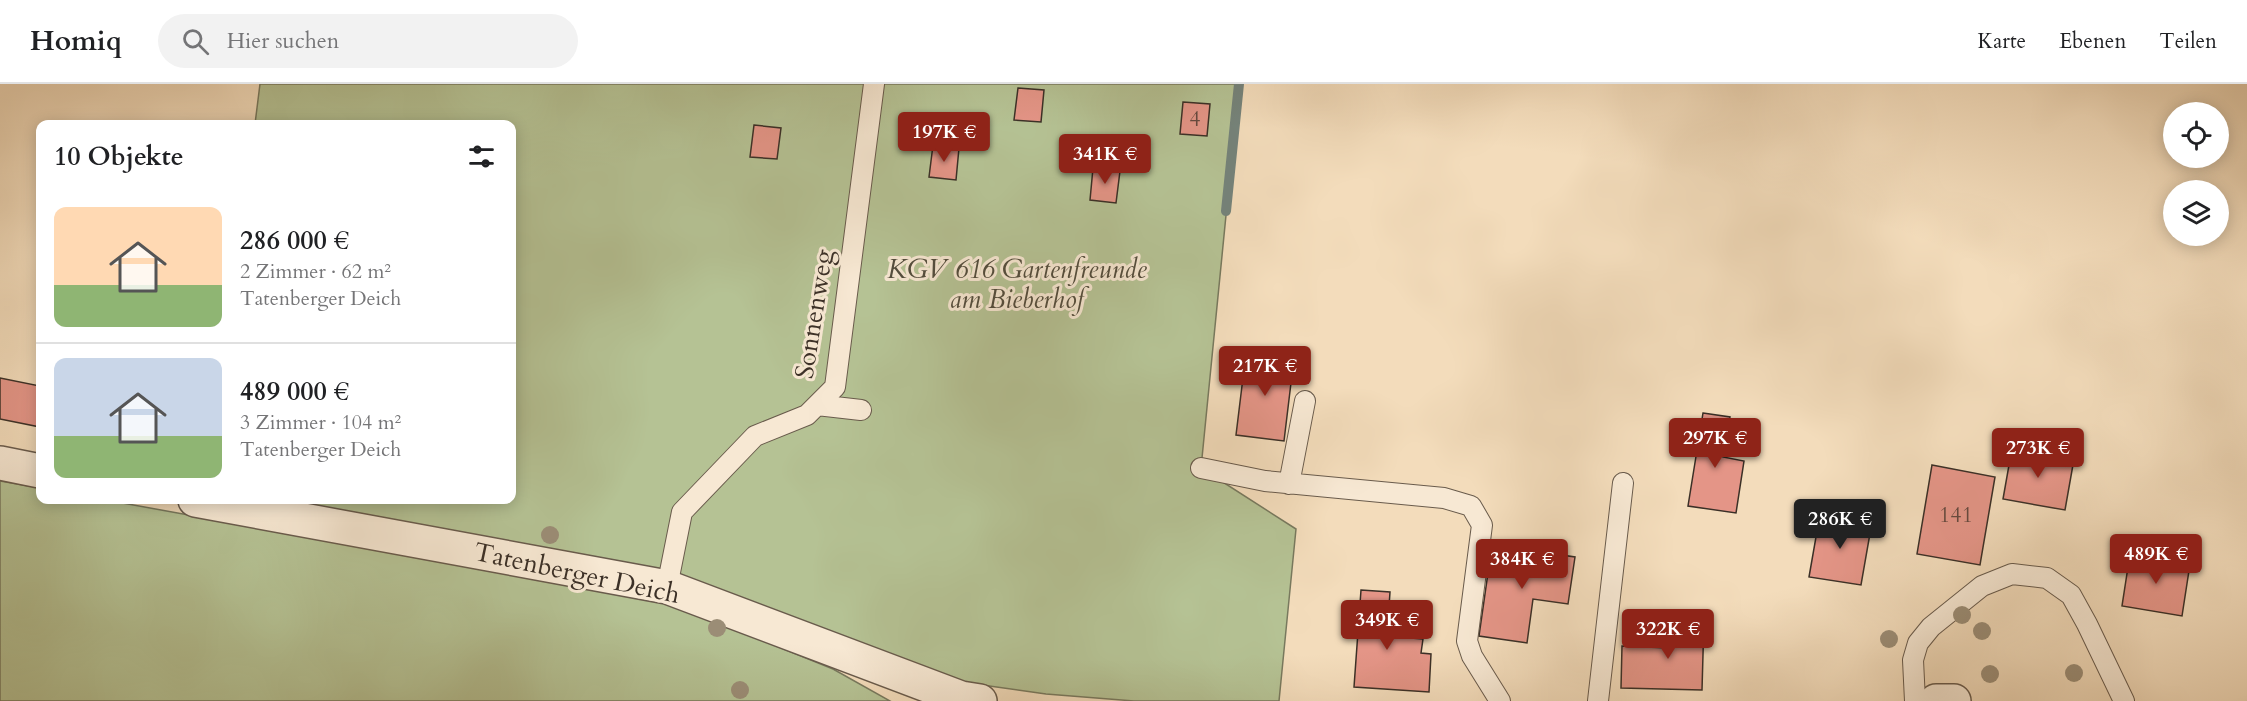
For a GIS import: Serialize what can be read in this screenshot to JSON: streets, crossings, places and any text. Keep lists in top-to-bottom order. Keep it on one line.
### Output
{"streets":{"street":["Tatenberger Deich"],"lane":["Sonnenweg"]},"crossings":[["Sonnenweg","Tatenberger Deich"]],"parks":["KGV 616 Gartenfreunde am Bieberhof"],"house_numbers":["4","141"],"page":{"header":"Homiq","search":"Hier suchen","nav":["Karte","Ebenen","Teilen"],"price":["197K €","341K €","217K €","297K €","273K €","286K €","489K €","384K €","349K €","322K €"],"heading":"10 Objekte","list":[{"name":"286 000 €","note":"2 Zimmer · 62 m² · Tatenberger Deich"},{"name":"489 000 €","note":"3 Zimmer · 104 m² · Tatenberger Deich"}]}}
